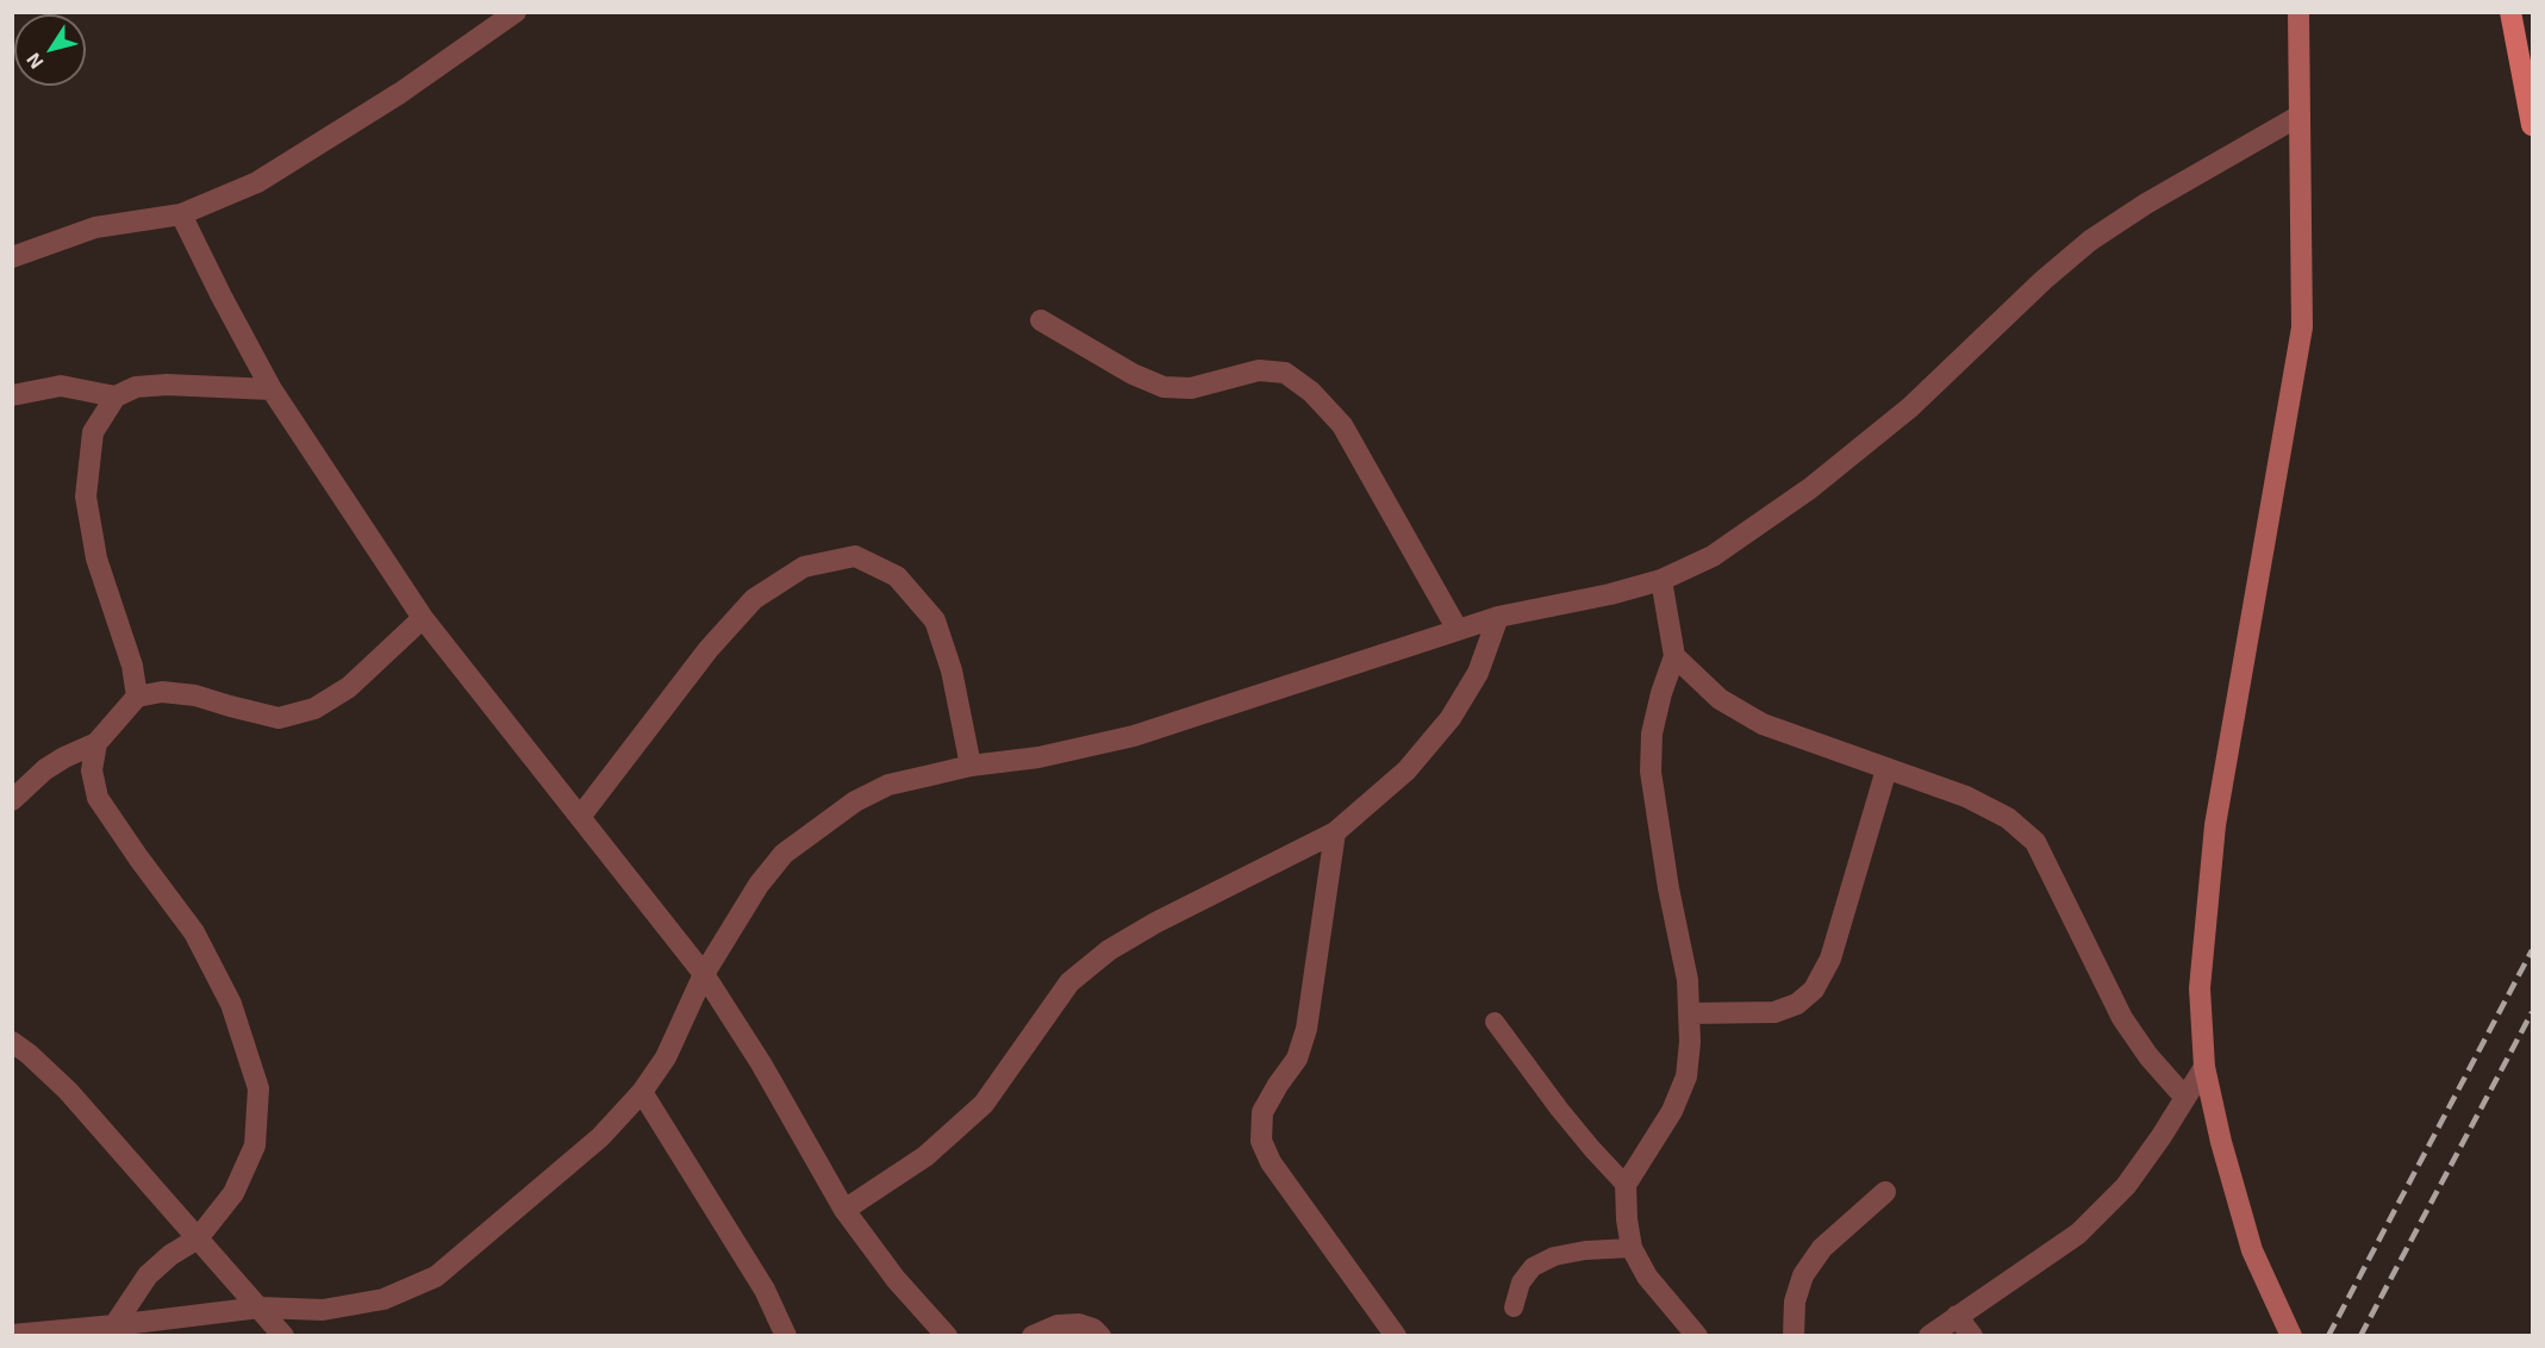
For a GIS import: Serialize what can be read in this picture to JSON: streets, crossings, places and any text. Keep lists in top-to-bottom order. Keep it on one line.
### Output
{"north":"bottom left"}
